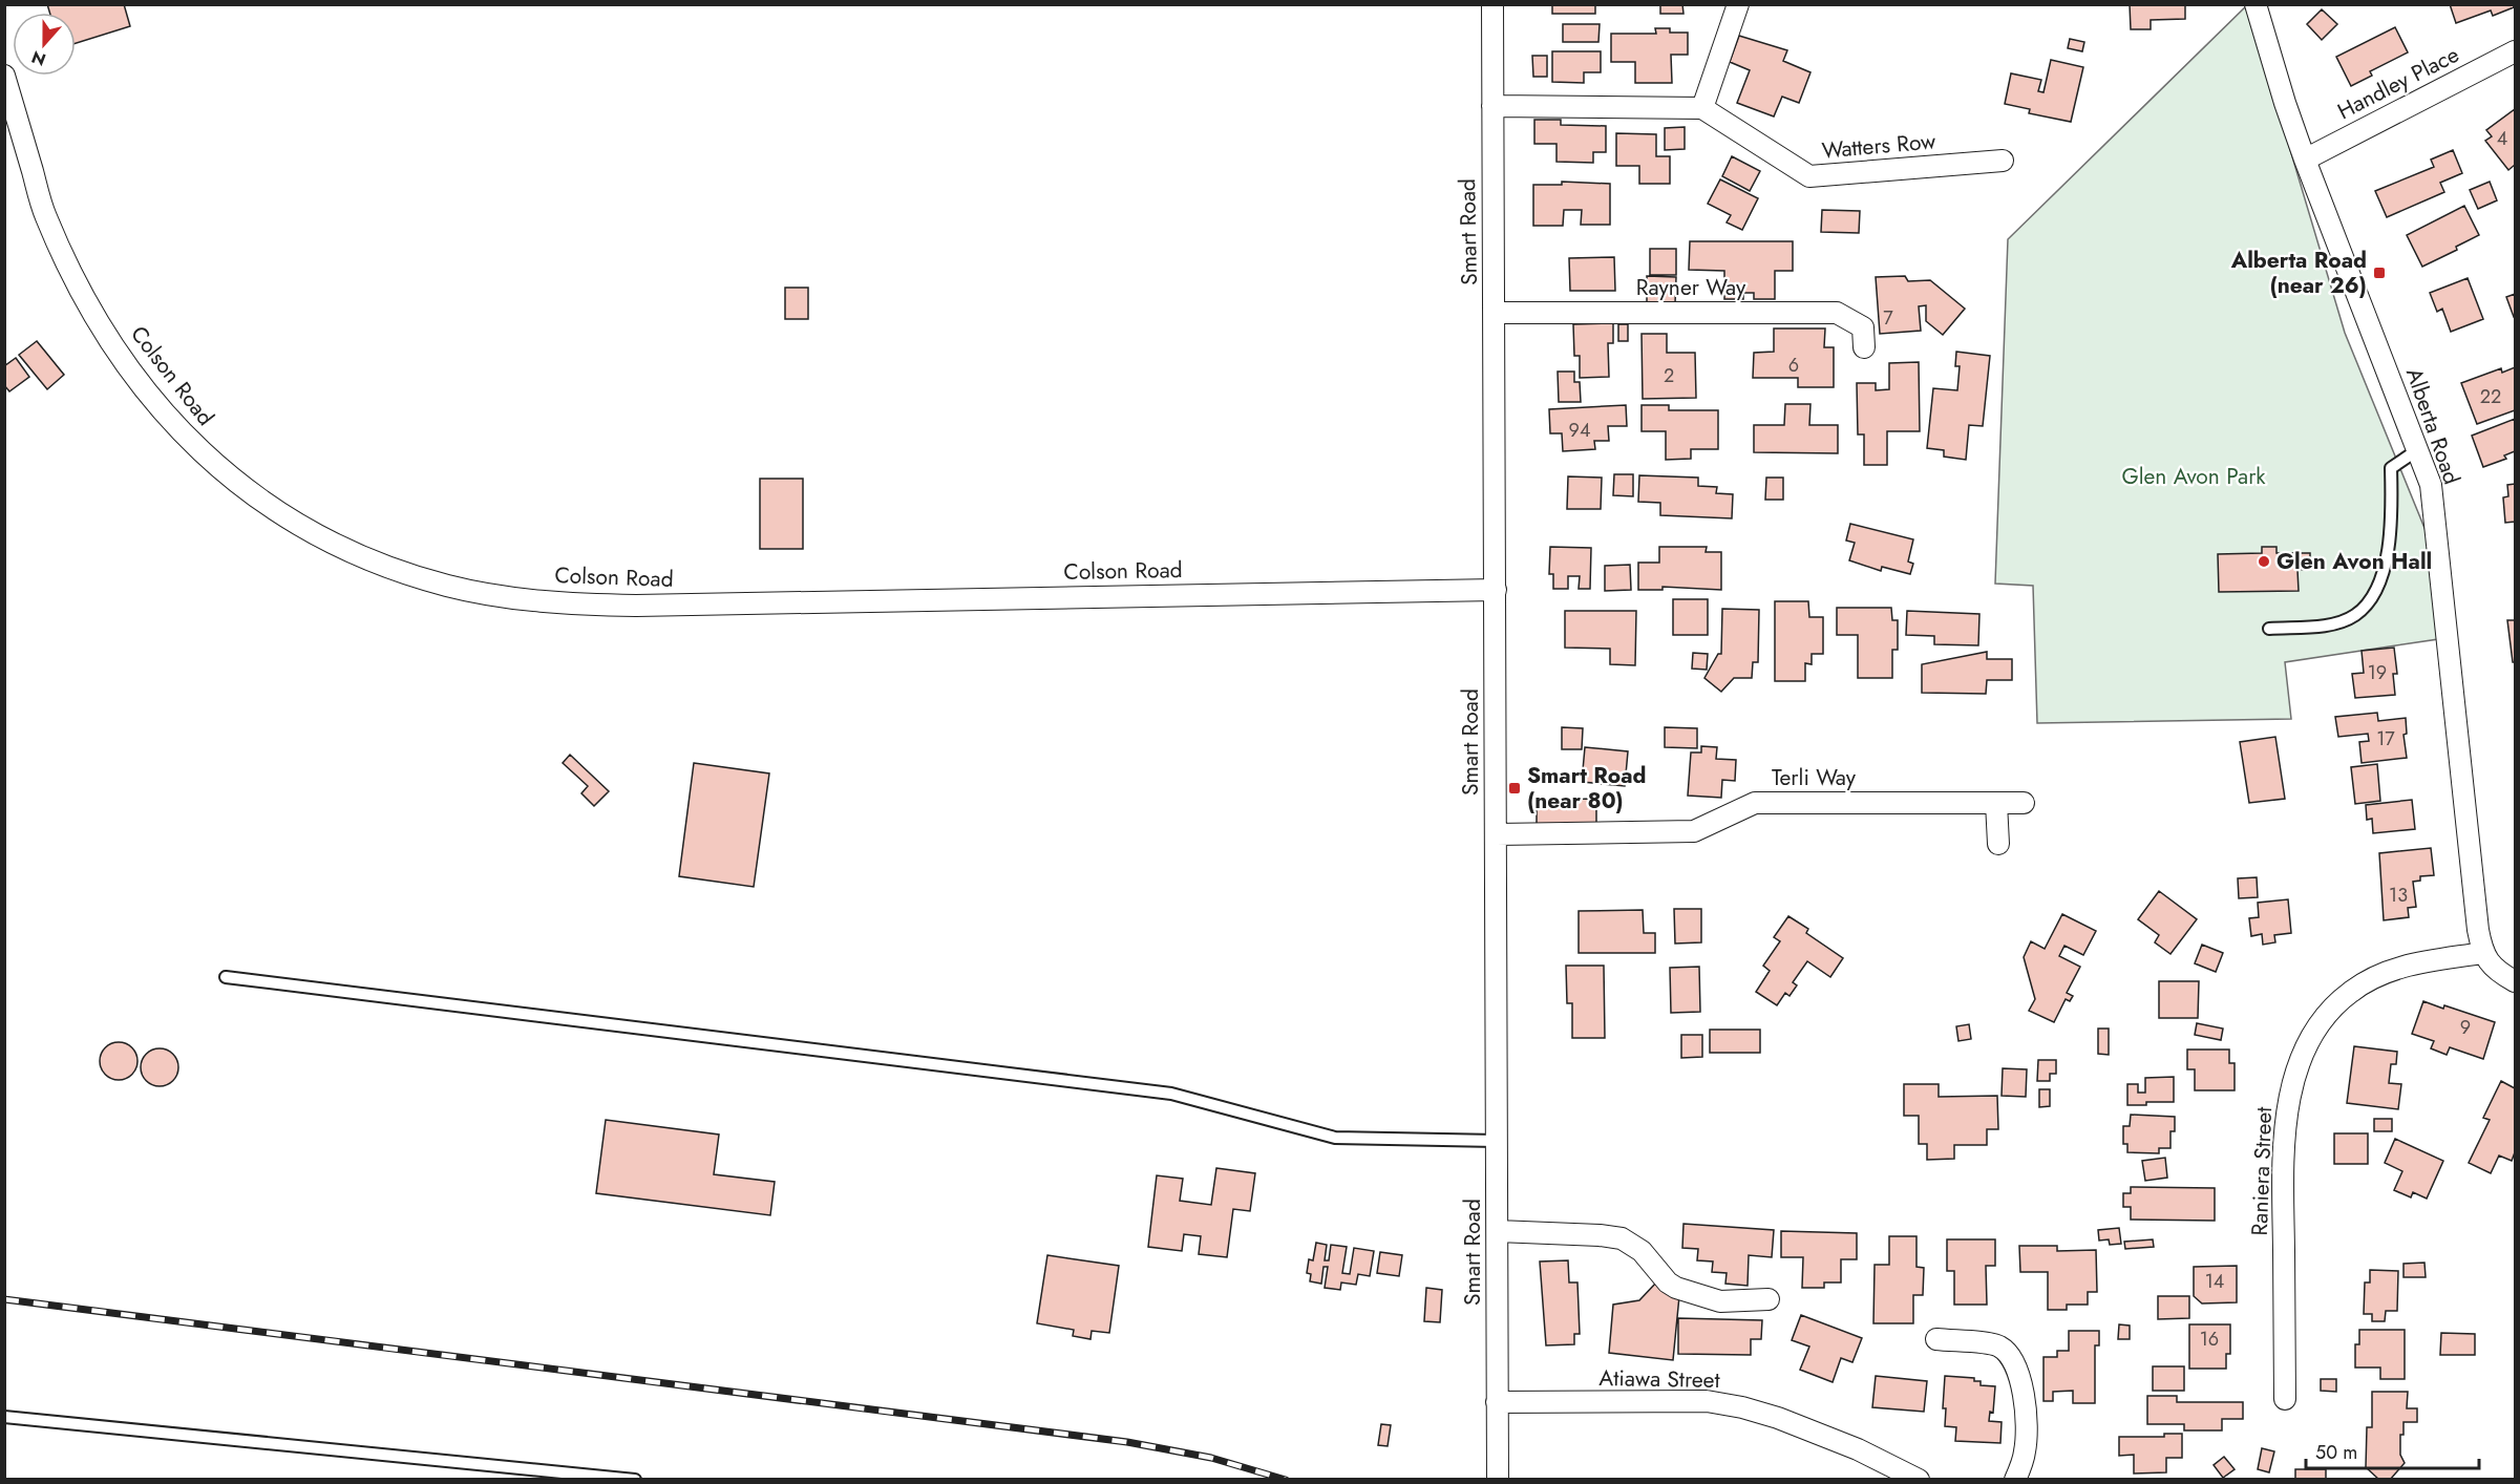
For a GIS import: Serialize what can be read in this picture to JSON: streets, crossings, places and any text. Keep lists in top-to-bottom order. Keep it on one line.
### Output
{"streets":{"street":["Handley Place","Watters Row","Smart Road","Rayner Way","Colson Road","Alberta Road","Terli Way","Raniera Street","Atiawa Street"]},"crossings":[["Handley Place","Alberta Road"],["Smart Road","Rayner Way"],["Smart Road","Colson Road"],["Smart Road","Terli Way"],["Smart Road","Atiawa Street"],["Alberta Road","Raniera Street"]],"parks":["Glen Avon Park"],"places":{"transit":["Alberta Road (near 26)","Smart Road (near 80)"],"other":["Glen Avon Hall"]},"house_numbers":["4","7","6","2","22","94","19","17","13","9","14","16"],"scale_bar":"50 m","north":"bottom"}
